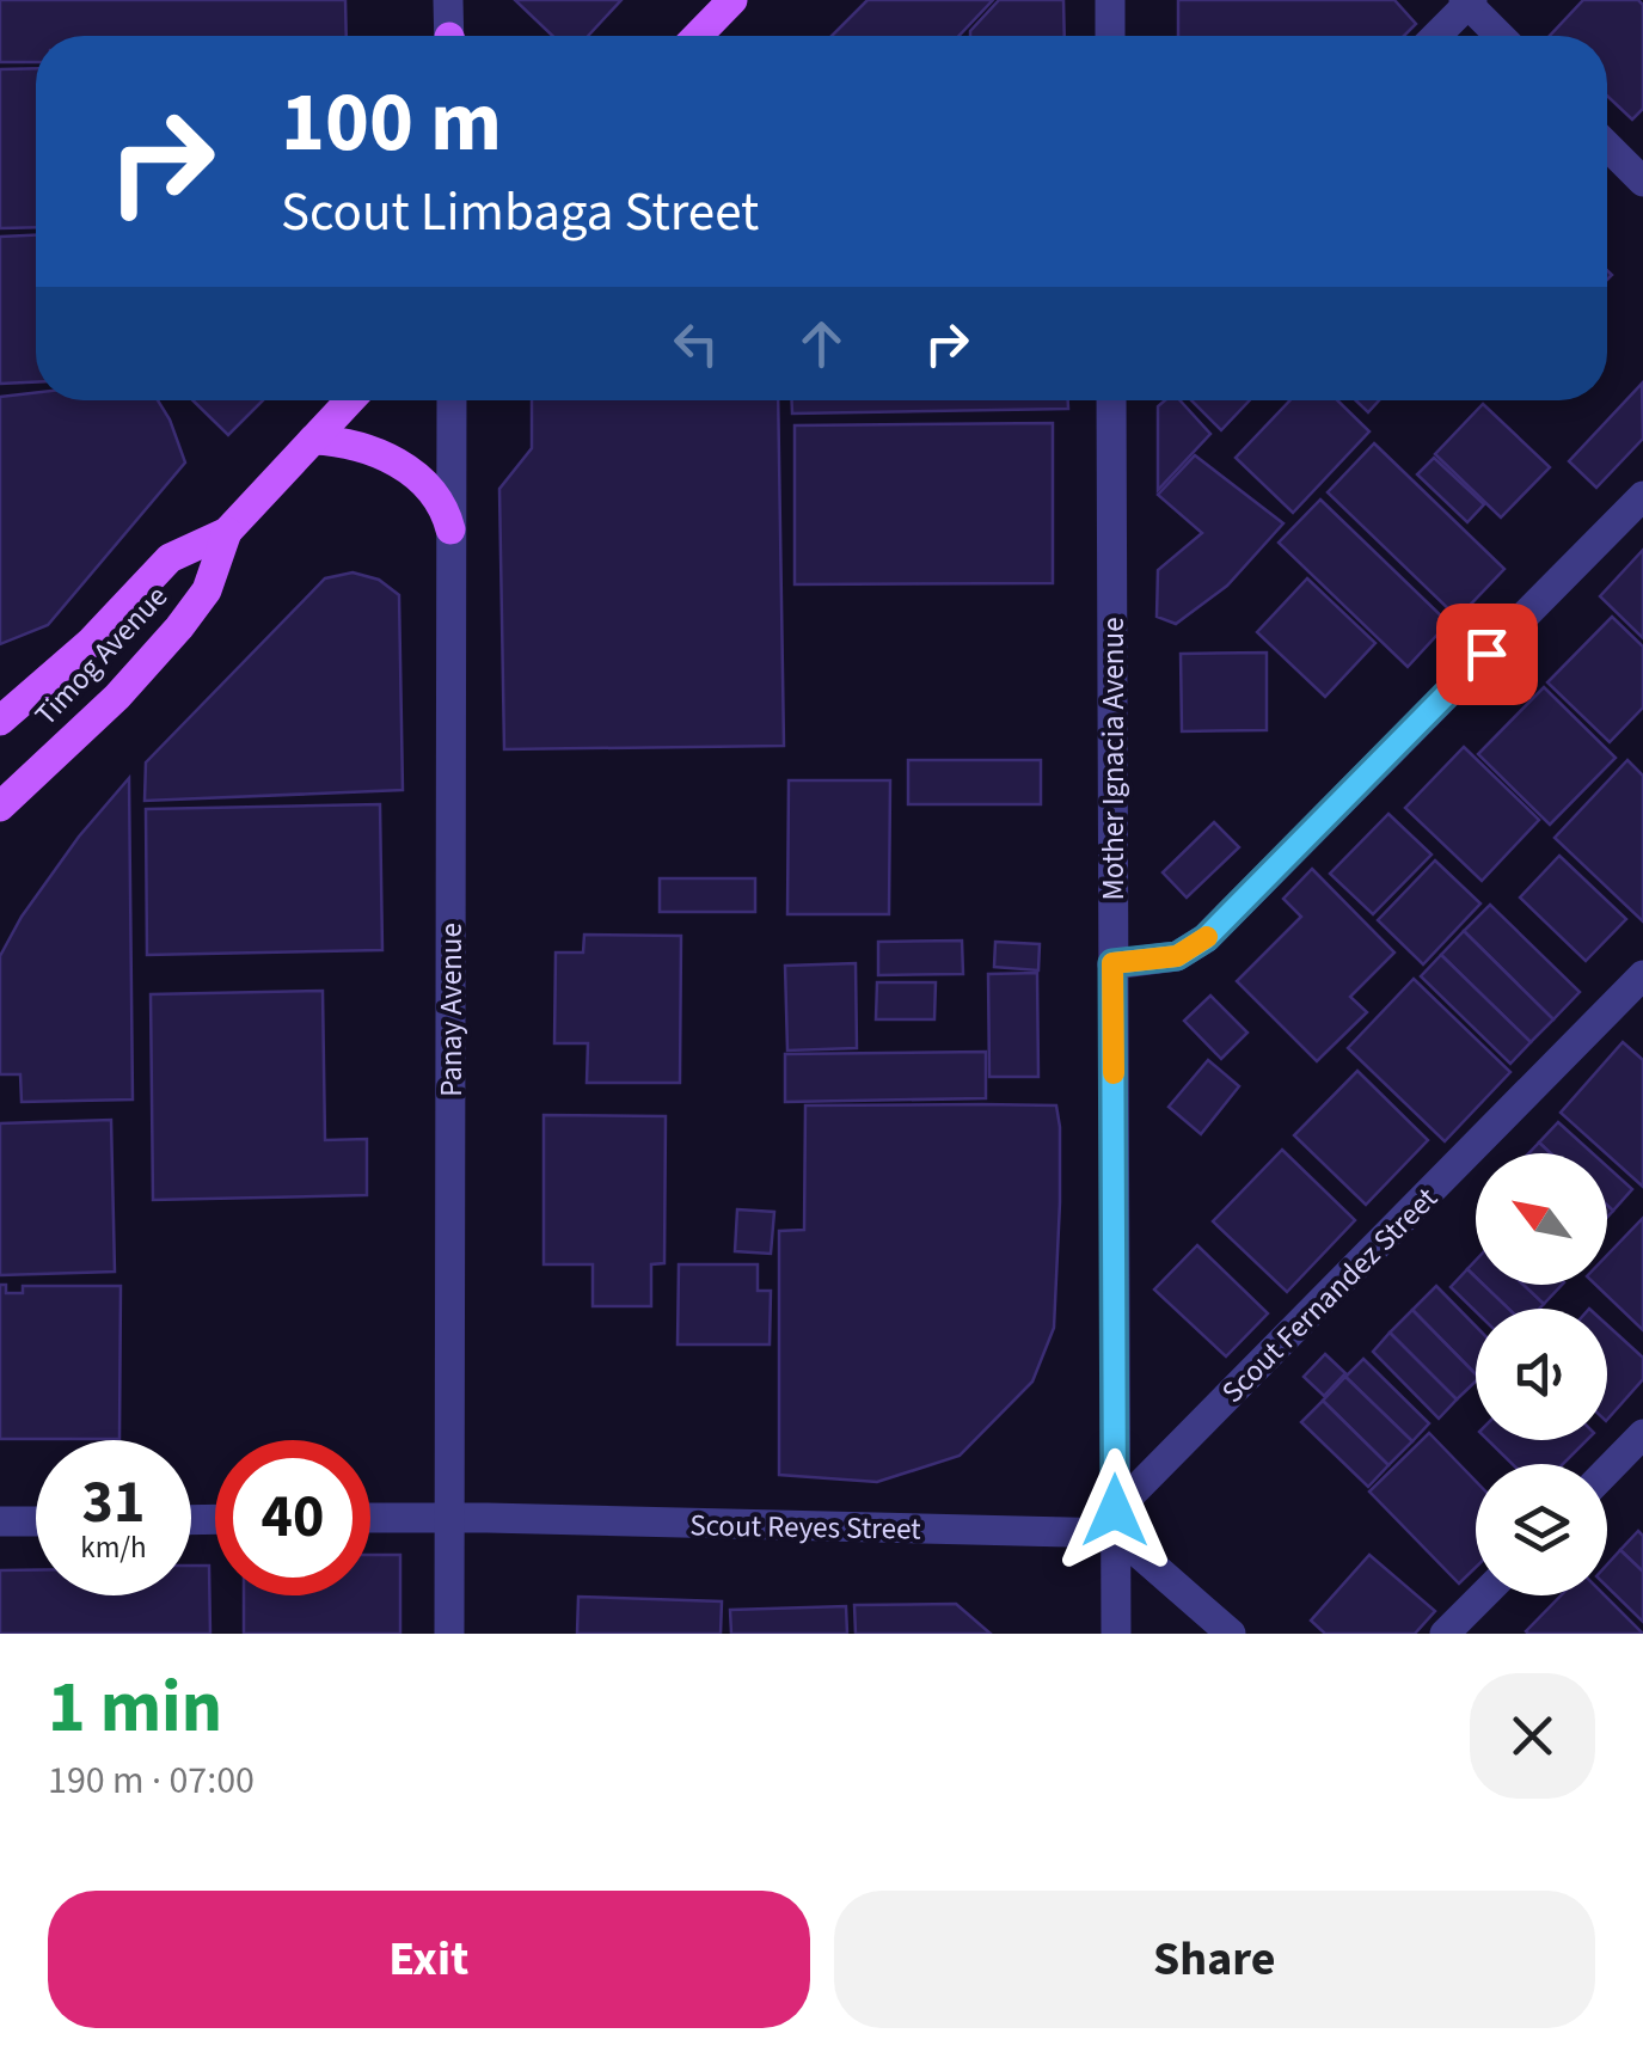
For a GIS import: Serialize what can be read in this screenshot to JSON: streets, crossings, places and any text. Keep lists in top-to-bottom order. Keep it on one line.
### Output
{"streets":{"main road":["Timog Avenue"],"street":["Mother Ignacia Avenue","Panay Avenue","Scout Fernandez Street","Scout Reyes Street"]},"crossings":[["Mother Ignacia Avenue","Scout Fernandez Street"],["Mother Ignacia Avenue","Scout Reyes Street"],["Panay Avenue","Scout Reyes Street"],["Scout Fernandez Street","Scout Reyes Street"]],"north":"top left","page":{"turn":["100 m","Scout Limbaga Street"],"speed":"31 km/h","limit":"40","heading":["1 min","190 m · 07:00"],"buttons":["Exit","Share"]}}
